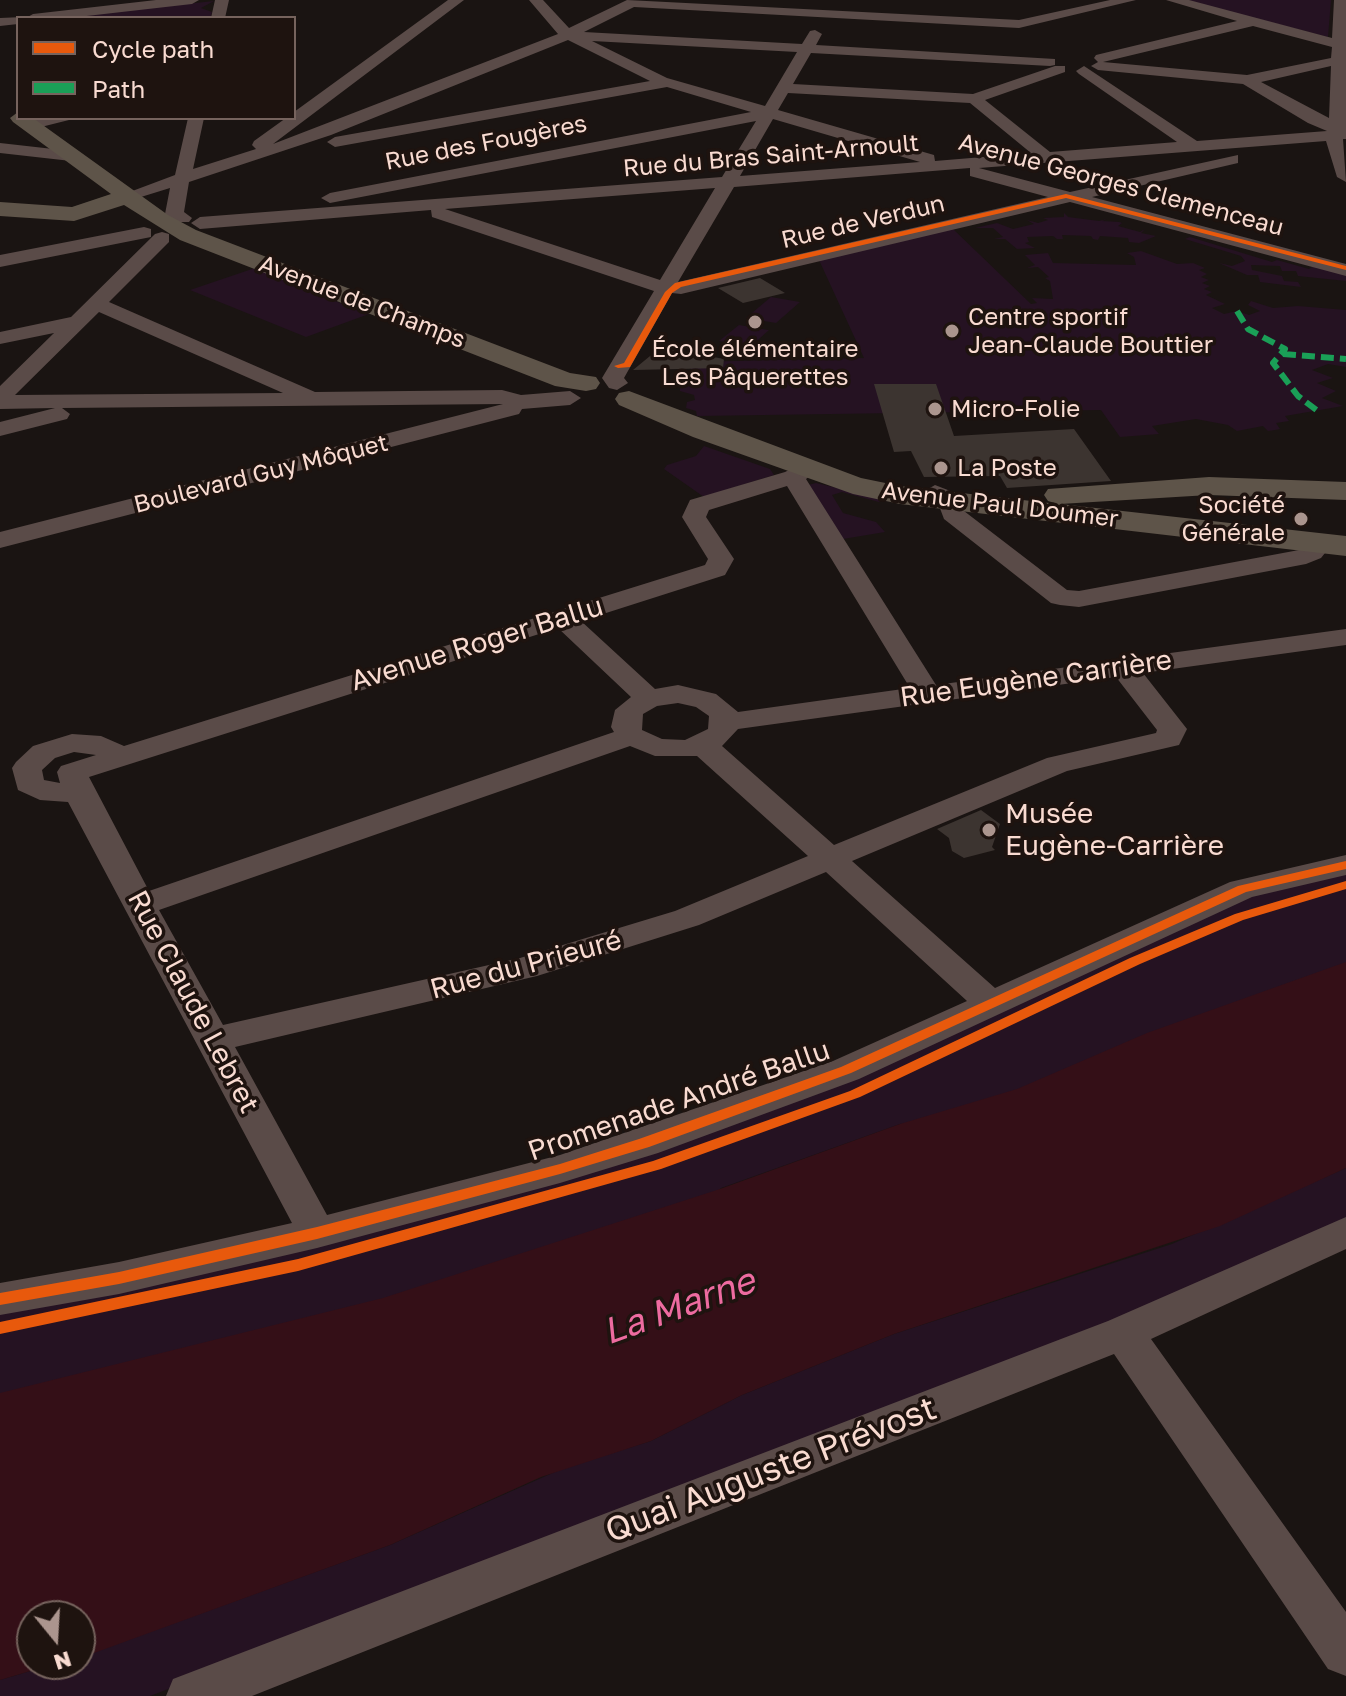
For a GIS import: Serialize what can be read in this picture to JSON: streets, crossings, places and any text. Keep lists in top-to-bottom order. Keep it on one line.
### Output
{"streets":{"main road":["Avenue de Champs","Avenue Paul Doumer"],"street":["Rue des Fougères","Rue du Bras Saint-Arnoult","Avenue Georges Clemenceau","Rue de Verdun","Boulevard Guy Môquet","Avenue Roger Ballu","Rue Eugène Carrière","Rue du Prieuré","Rue Claude Lebret","Promenade André Ballu","Quai Auguste Prévost"]},"crossings":[["Rue des Fougères","Rue du Bras Saint-Arnoult"],["Rue des Fougères","Avenue Georges Clemenceau"],["Rue des Fougères","Avenue de Champs"],["Rue du Bras Saint-Arnoult","Avenue Georges Clemenceau"],["Rue du Bras Saint-Arnoult","Rue de Verdun"],["Rue du Bras Saint-Arnoult","Avenue de Champs"],["Avenue Georges Clemenceau","Rue de Verdun"],["Avenue de Champs","Avenue Paul Doumer"],["Avenue Paul Doumer","Avenue Roger Ballu"],["Avenue Roger Ballu","Rue Claude Lebret"],["Rue Eugène Carrière","Rue du Prieuré"],["Rue du Prieuré","Rue Claude Lebret"],["Rue Claude Lebret","Promenade André Ballu"]],"water":["La Marne"],"places":["École élémentaire Les Pâquerettes","Centre sportif Jean-Claude Bouttier","Micro-Folie","La Poste","Société Générale","Musée Eugène-Carrière"],"legend":["Cycle path","Path"],"north":"bottom"}
